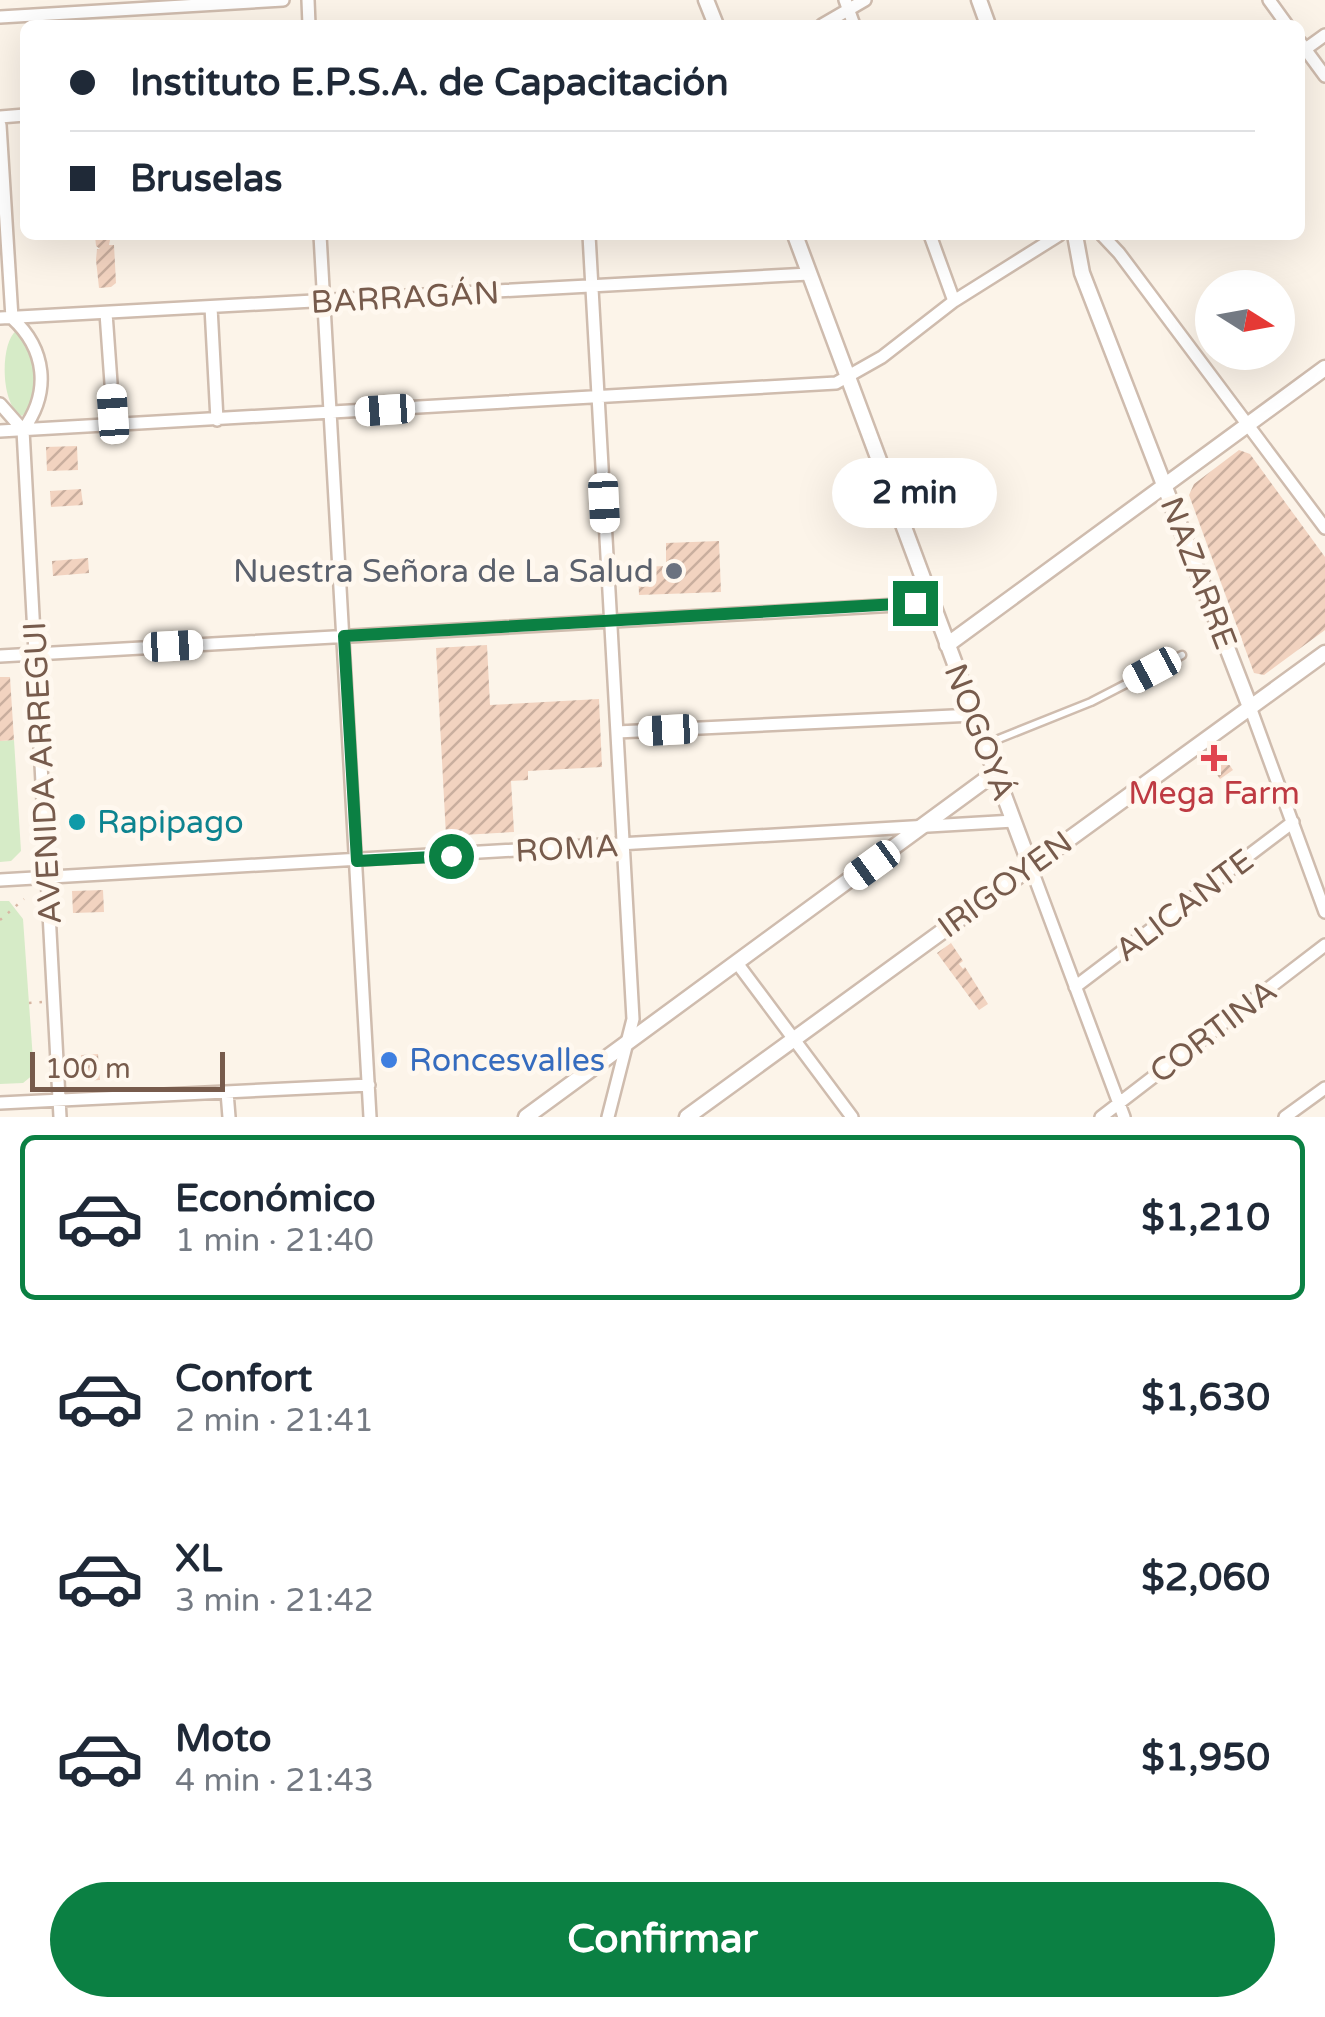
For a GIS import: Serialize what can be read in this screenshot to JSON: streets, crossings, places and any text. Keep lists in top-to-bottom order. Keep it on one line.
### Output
{"streets":{"street":["BARRAGÁN","NAZARRE","NOGOYÁ","AVENIDA ARREGUI","ROMA","IRIGOYEN","ALICANTE","CORTINA"]},"crossings":[["BARRAGÁN","NOGOYÁ"],["BARRAGÁN","AVENIDA ARREGUI"],["NAZARRE","IRIGOYEN"],["NAZARRE","ALICANTE"],["NOGOYÁ","ROMA"],["NOGOYÁ","IRIGOYEN"],["NOGOYÁ","ALICANTE"],["NOGOYÁ","CORTINA"],["AVENIDA ARREGUI","ROMA"]],"places":{"other":["Nuestra Señora de La Salud","Rapipago","Roncesvalles"],"health":["Mega Farm"]},"scale_bar":"100 m","north":"right","page":{"banner":["Instituto E.P.S.A. de Capacitación","Bruselas"],"bubble":"2 min","scale":"100 m","list":[{"name":"Económico","note":"1 min · 21:40","value":"$1,210"},{"name":"Confort","note":"2 min · 21:41","value":"$1,630"},{"name":"XL","note":"3 min · 21:42","value":"$2,060"},{"name":"Moto","note":"4 min · 21:43","value":"$1,950"}],"buttons":"Confirmar"}}
